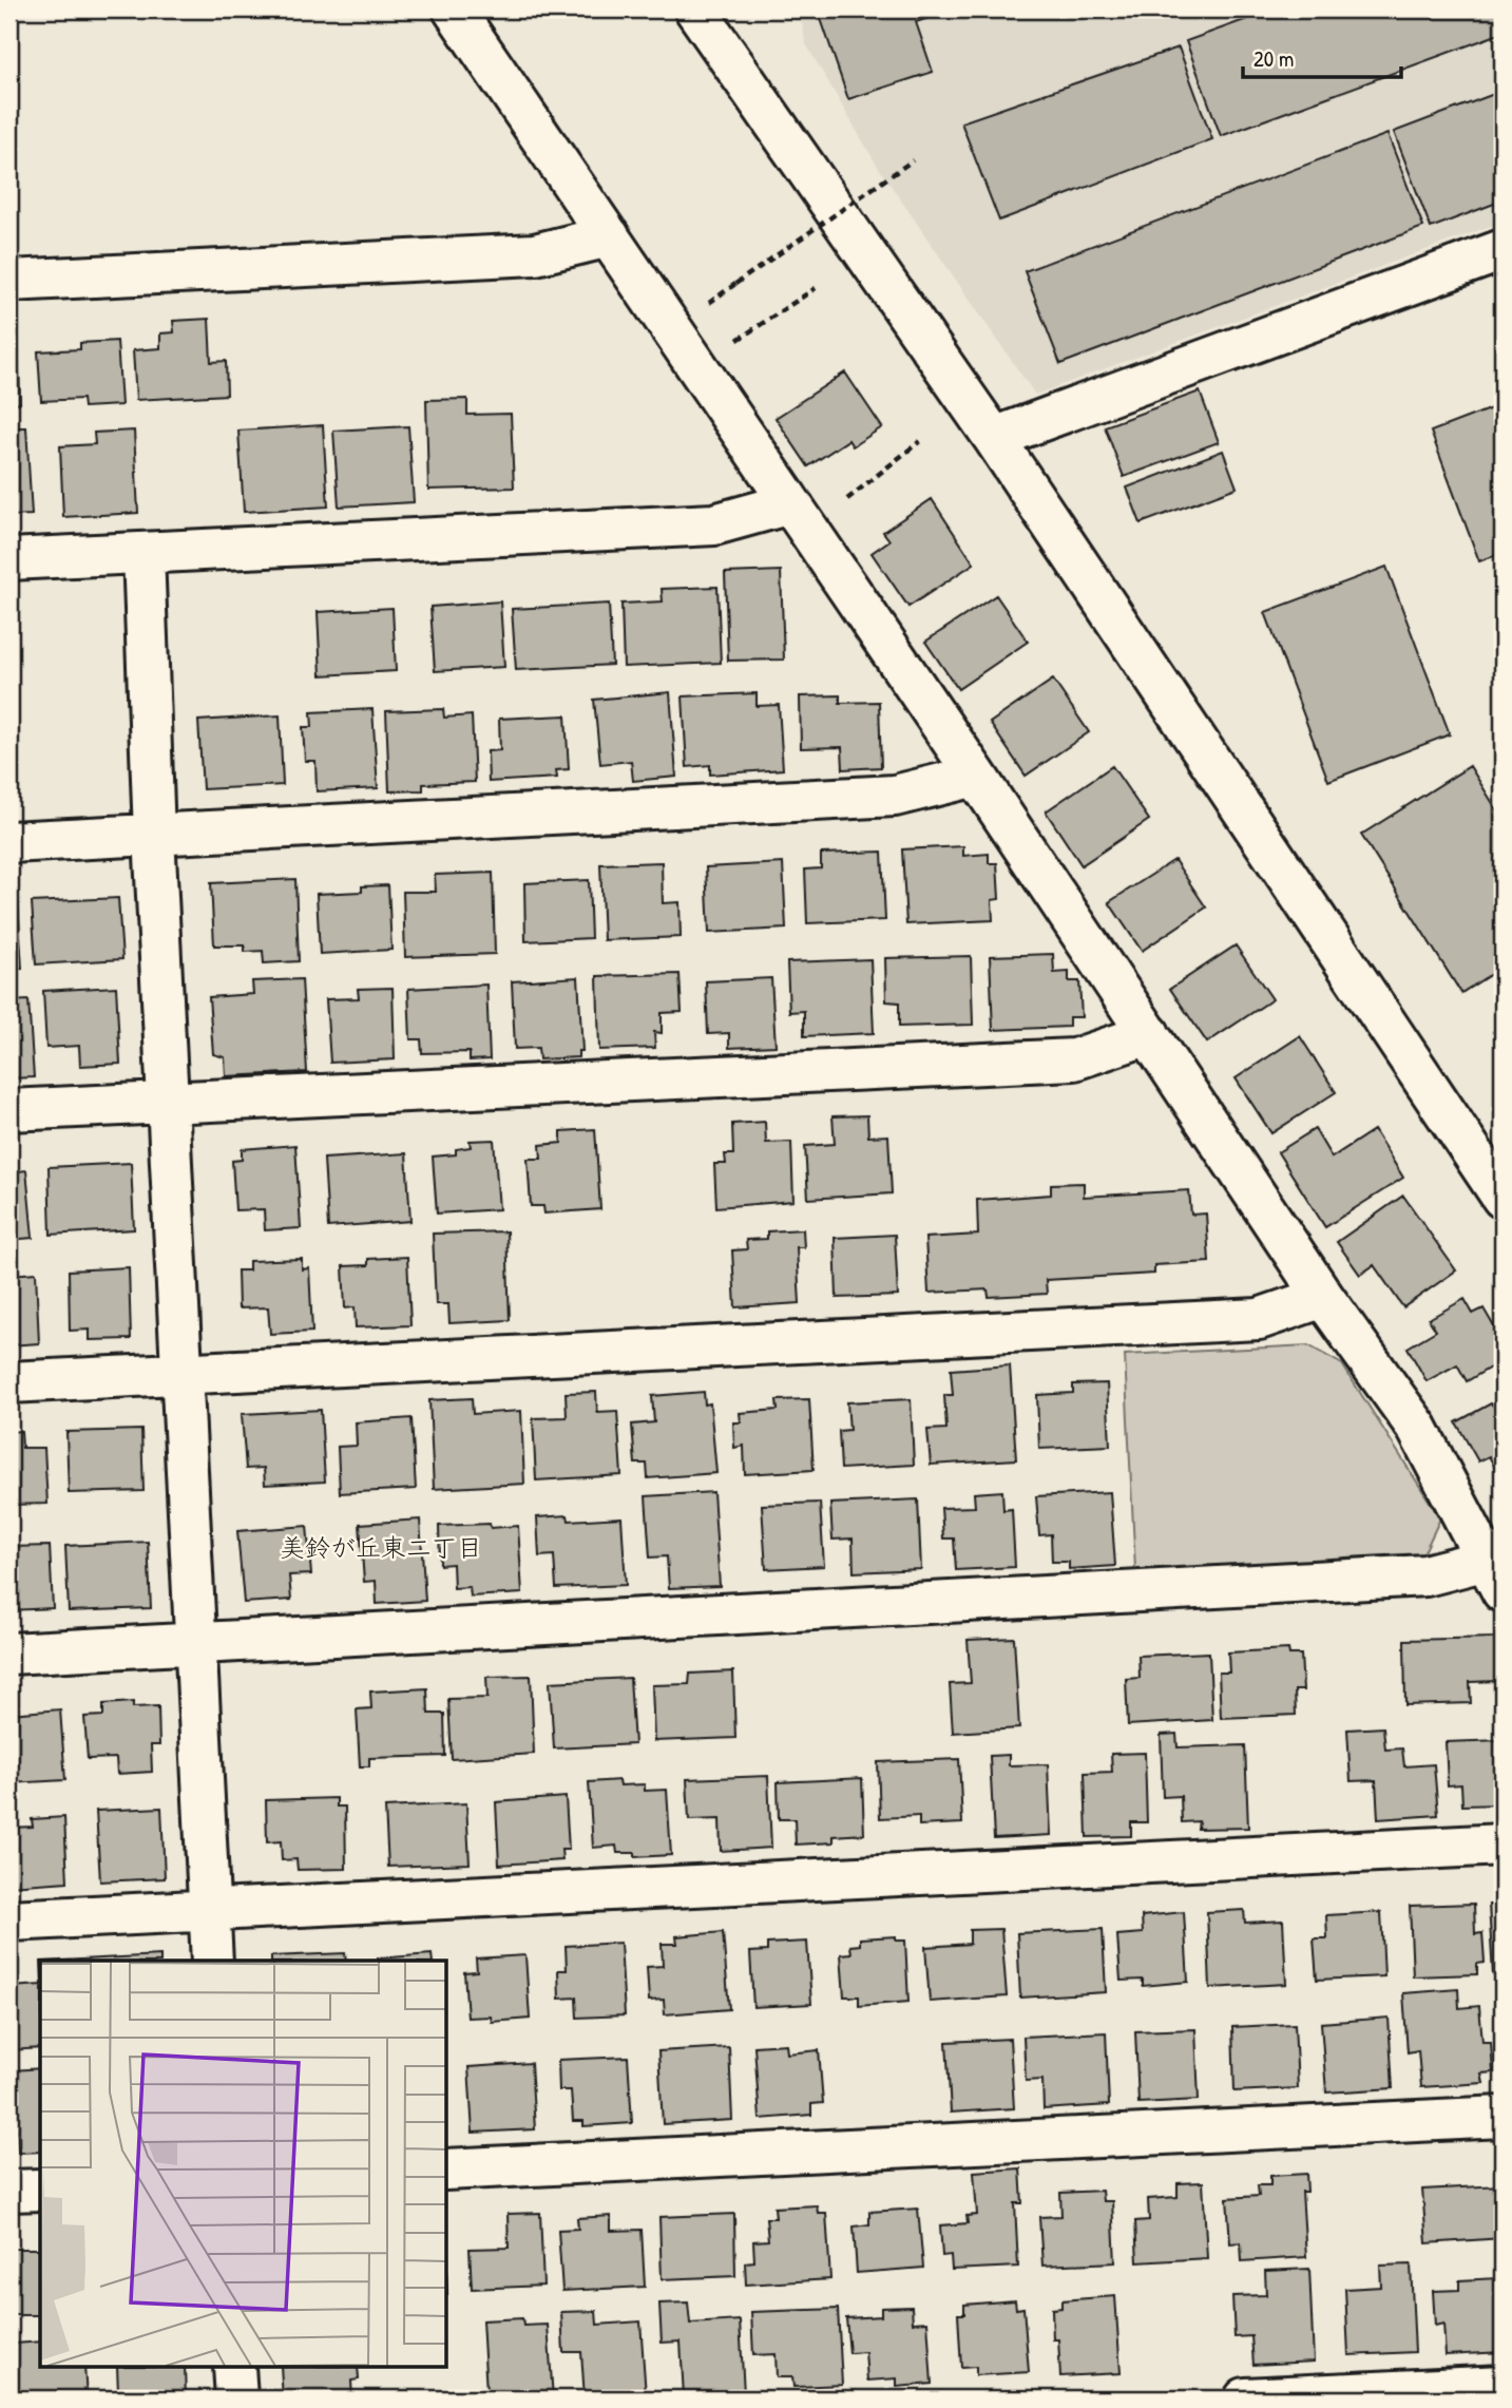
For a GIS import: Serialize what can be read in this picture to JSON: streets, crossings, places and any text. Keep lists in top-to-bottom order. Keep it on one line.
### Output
{"districts":["美鈴が丘東二丁目"],"scale_bar":"20 m"}
